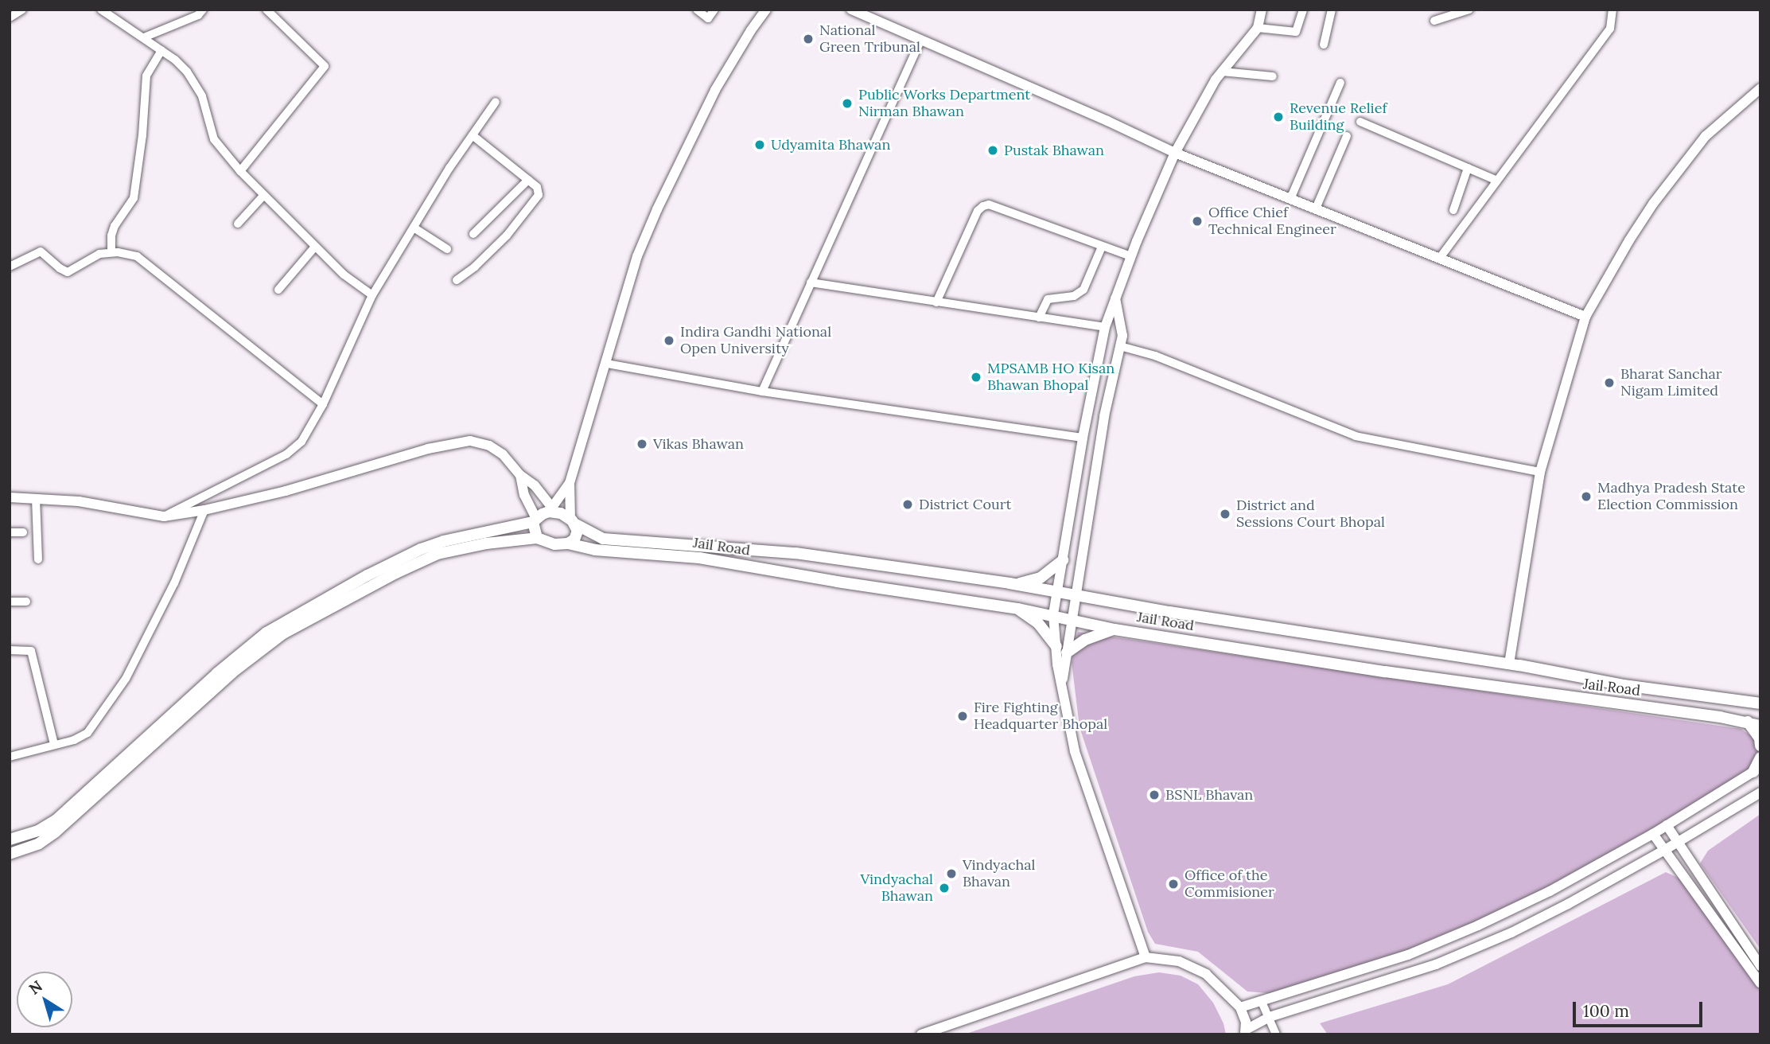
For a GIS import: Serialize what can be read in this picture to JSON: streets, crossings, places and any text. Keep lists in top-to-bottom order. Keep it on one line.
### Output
{"streets":{"main road":["Jail Road"]},"places":["National Green Tribunal","Public Works Department Nirman Bhawan","Revenue Relief Building","Udyamita Bhawan","Pustak Bhawan","Office Chief Technical Engineer","Indira Gandhi National Open University","MPSAMB HO Kisan Bhawan Bhopal","Bharat Sanchar Nigam Limited","Vikas Bhawan","Madhya Pradesh State Election Commission","District Court","District and Sessions Court Bhopal","Fire Fighting Headquarter Bhopal","BSNL Bhavan","Vindyachal Bhavan","Office of the Commisioner","Vindyachal Bhawan"],"scale_bar":"100 m","north":"top left"}
